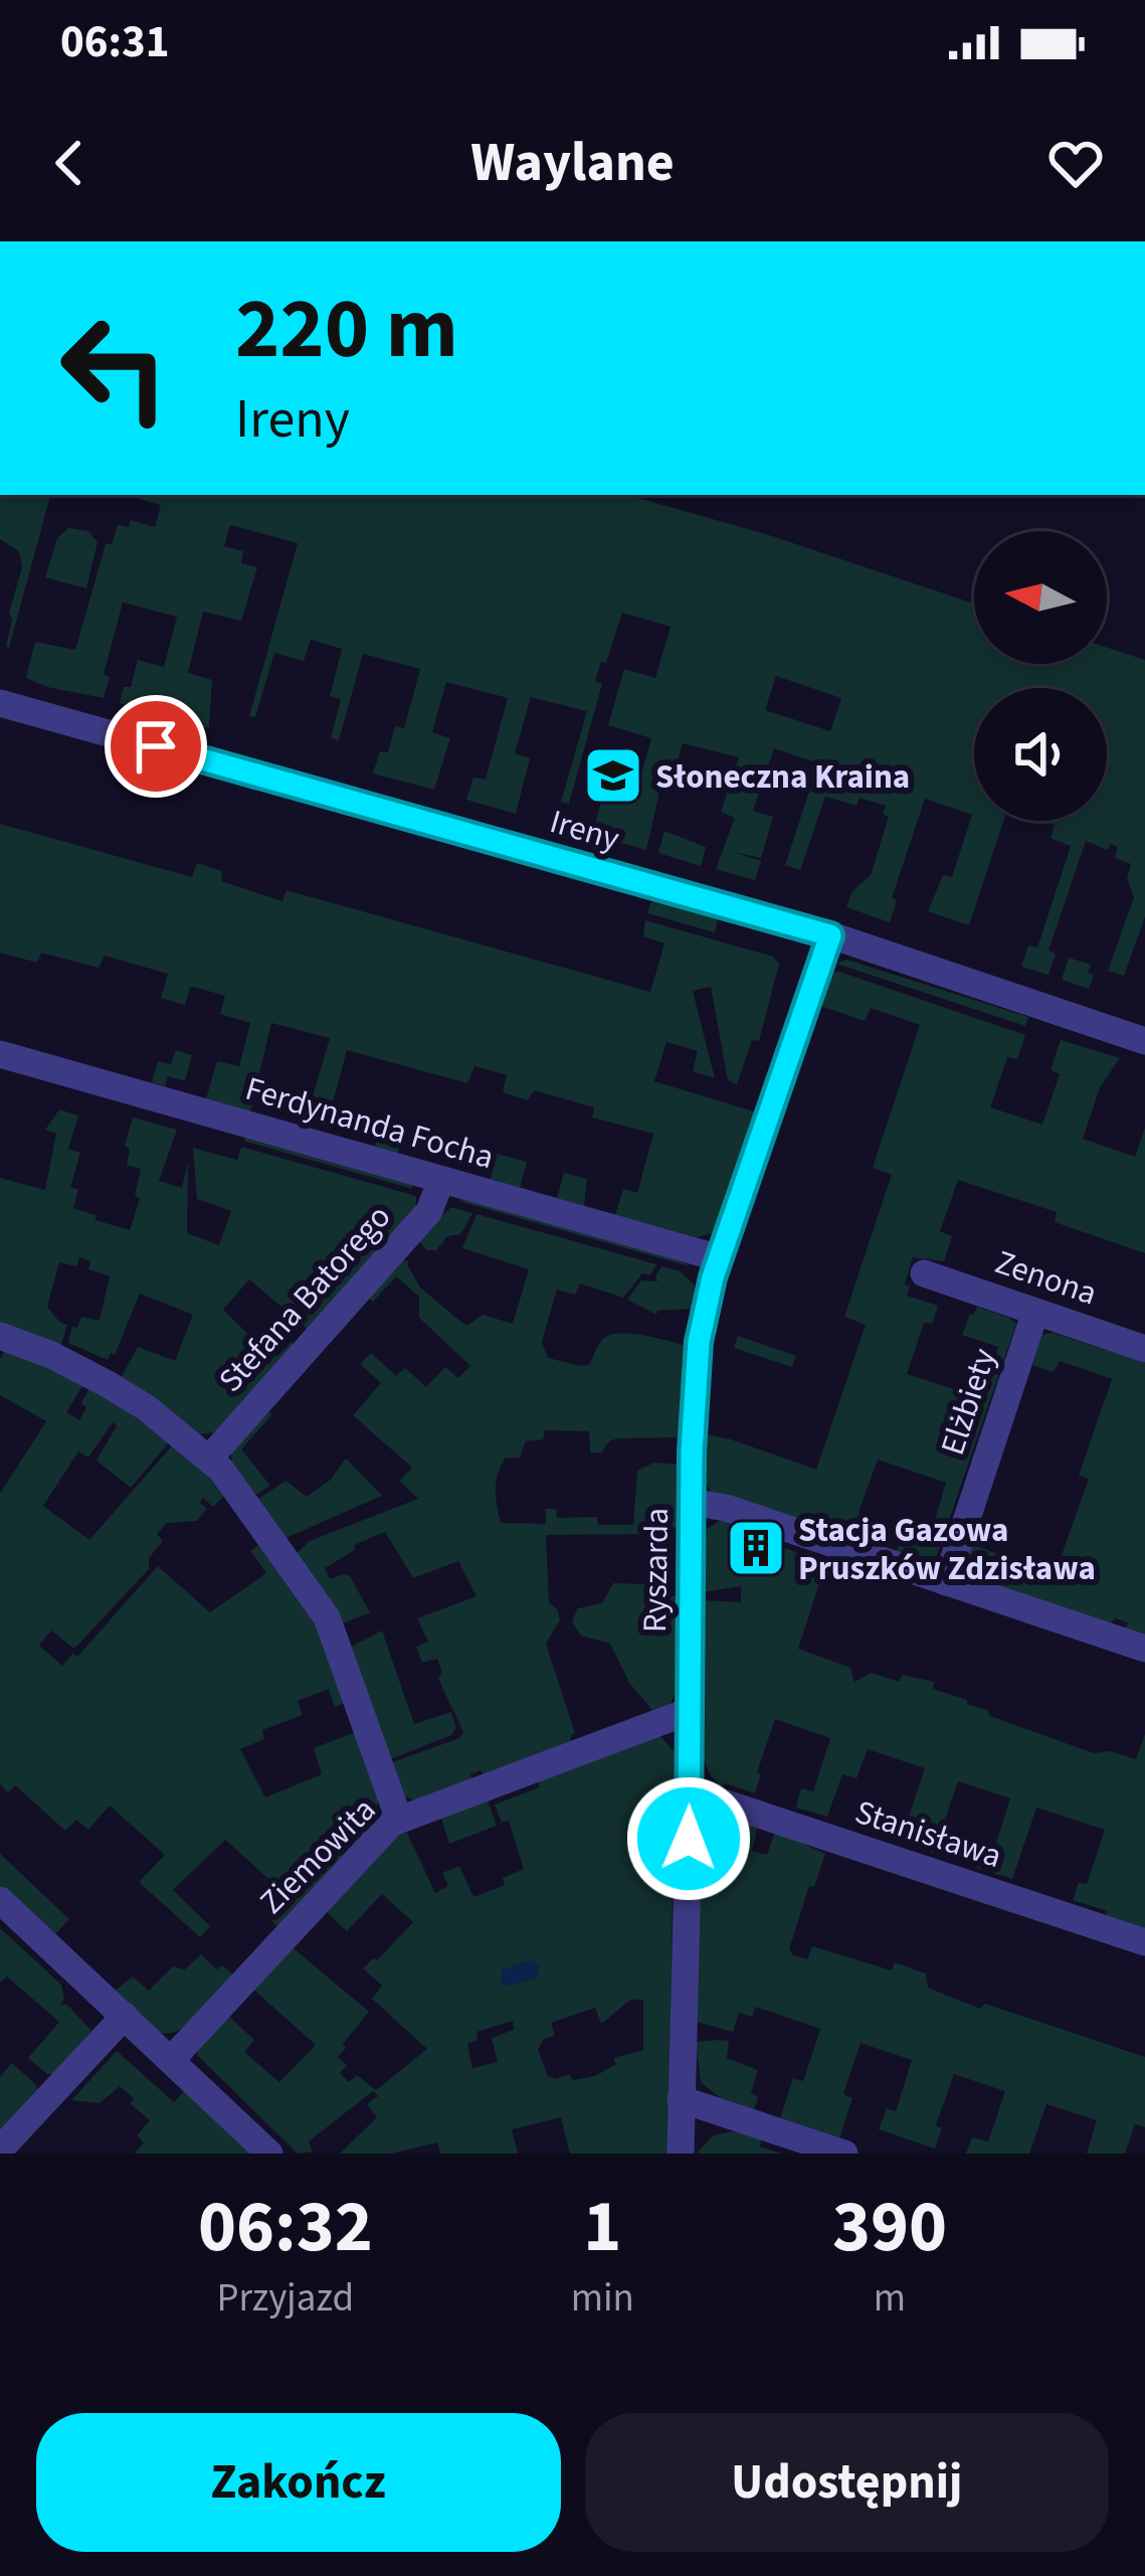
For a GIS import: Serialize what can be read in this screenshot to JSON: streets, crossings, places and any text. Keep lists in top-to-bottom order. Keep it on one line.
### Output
{"streets":{"street":["Ireny","Ferdynanda Focha","Zenona","Stefana Batorego","Elżbiety","Ryszarda","Stanisława","Ziemowita"]},"crossings":[["Ireny","Ryszarda"],["Ferdynanda Focha","Stefana Batorego"],["Ferdynanda Focha","Ryszarda"],["Zenona","Elżbiety"],["Ryszarda","Stanisława"],["Ryszarda","Ziemowita"]],"places":{"school or university":["Słoneczna Kraina"],"building":["Stacja Gazowa Pruszków Zdzisława"]},"north":"left","page":{"status":"06:31","header":"Waylane","turn":["220 m","Ireny"],"eta":["06:32","Przyjazd","1","min","390","m"],"buttons":["Zakończ","Udostępnij"]}}
